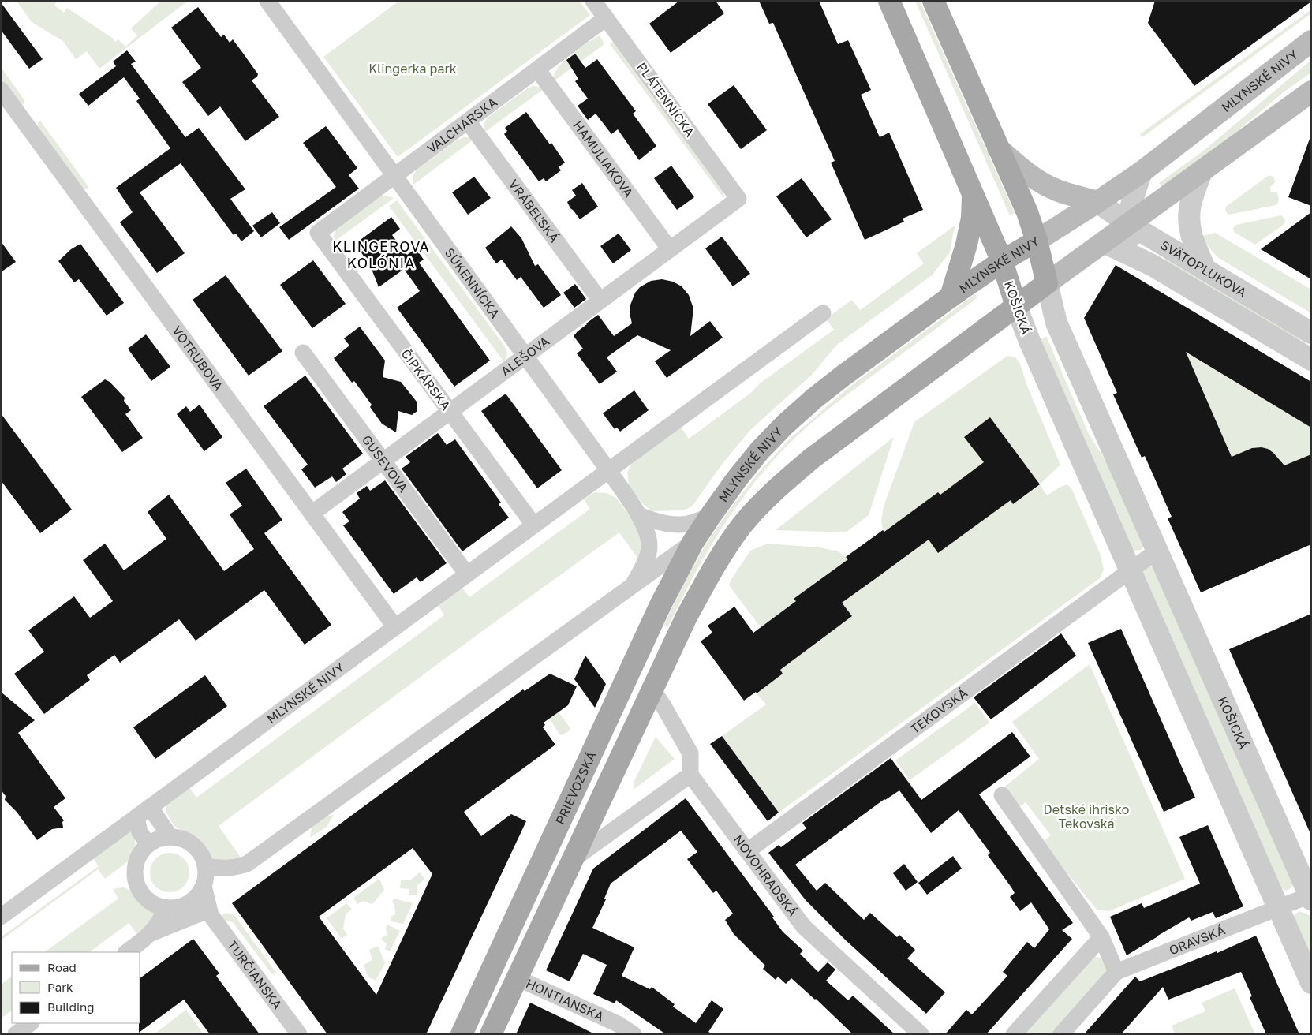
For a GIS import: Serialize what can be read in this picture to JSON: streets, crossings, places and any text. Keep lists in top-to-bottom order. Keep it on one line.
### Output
{"streets":{"main road":["MLYNSKÉ NIVY","KOŠICKÁ","PRIEVOZSKÁ"],"street":["PLÁTENNÍCKA","VALCHÁRSKA","HAMULIAKOVA","VRÁBEĽSKÁ","SVÄTOPLUKOVA","SÚKENNÍCKA","ALEŠOVA","VOTRUBOVA","ČIPKÁRSKA","GUSEVOVA","TEKOVSKÁ","NOVOHRADSKÁ","ORAVSKÁ","TURČIANSKA","HONTIANSKA"]},"crossings":[["MLYNSKÉ NIVY","SVÄTOPLUKOVA"],["MLYNSKÉ NIVY","SÚKENNÍCKA"],["MLYNSKÉ NIVY","KOŠICKÁ"],["MLYNSKÉ NIVY","VOTRUBOVA"],["MLYNSKÉ NIVY","ČIPKÁRSKA"],["MLYNSKÉ NIVY","GUSEVOVA"],["MLYNSKÉ NIVY","PRIEVOZSKÁ"],["MLYNSKÉ NIVY","TURČIANSKA"],["PLÁTENNÍCKA","VALCHÁRSKA"],["PLÁTENNÍCKA","ALEŠOVA"],["VALCHÁRSKA","HAMULIAKOVA"],["VALCHÁRSKA","VRÁBEĽSKÁ"],["VALCHÁRSKA","SÚKENNÍCKA"],["VALCHÁRSKA","ČIPKÁRSKA"],["HAMULIAKOVA","ALEŠOVA"],["VRÁBEĽSKÁ","ALEŠOVA"],["SÚKENNÍCKA","ALEŠOVA"],["KOŠICKÁ","TEKOVSKÁ"],["KOŠICKÁ","PRIEVOZSKÁ"],["KOŠICKÁ","ORAVSKÁ"],["ALEŠOVA","VOTRUBOVA"],["ALEŠOVA","ČIPKÁRSKA"],["ALEŠOVA","GUSEVOVA"],["TEKOVSKÁ","NOVOHRADSKÁ"],["PRIEVOZSKÁ","NOVOHRADSKÁ"],["PRIEVOZSKÁ","HONTIANSKA"]],"districts":["KLINGEROVA KOLÓNIA"],"parks":["Klingerka park","Detské ihrisko Tekovská"],"legend":["Road","Park","Building"]}
